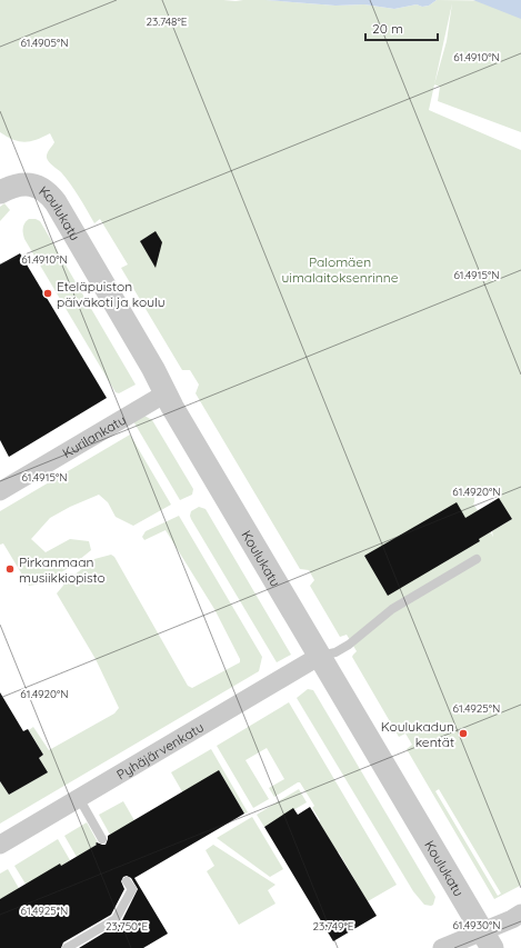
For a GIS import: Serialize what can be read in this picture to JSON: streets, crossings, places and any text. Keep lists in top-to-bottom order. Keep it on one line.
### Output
{"streets":{"street":["Koulukatu","Kurilankatu","Pyhäjärvenkatu"]},"crossings":[["Koulukatu","Kurilankatu"],["Koulukatu","Pyhäjärvenkatu"]],"parks":["Palomäen uimalaitoksenrinne"],"places":["Eteläpuiston päiväkoti ja koulu","Pirkanmaan musiikkiopisto","Koulukadun kentät"],"scale_bar":"20 m","coordinates":["23.748°E","61.4905°N","61.4910°N","61.4915°N","61.4920°N","61.4925°N","61.4930°N","23.750°E","23.749°E"]}
